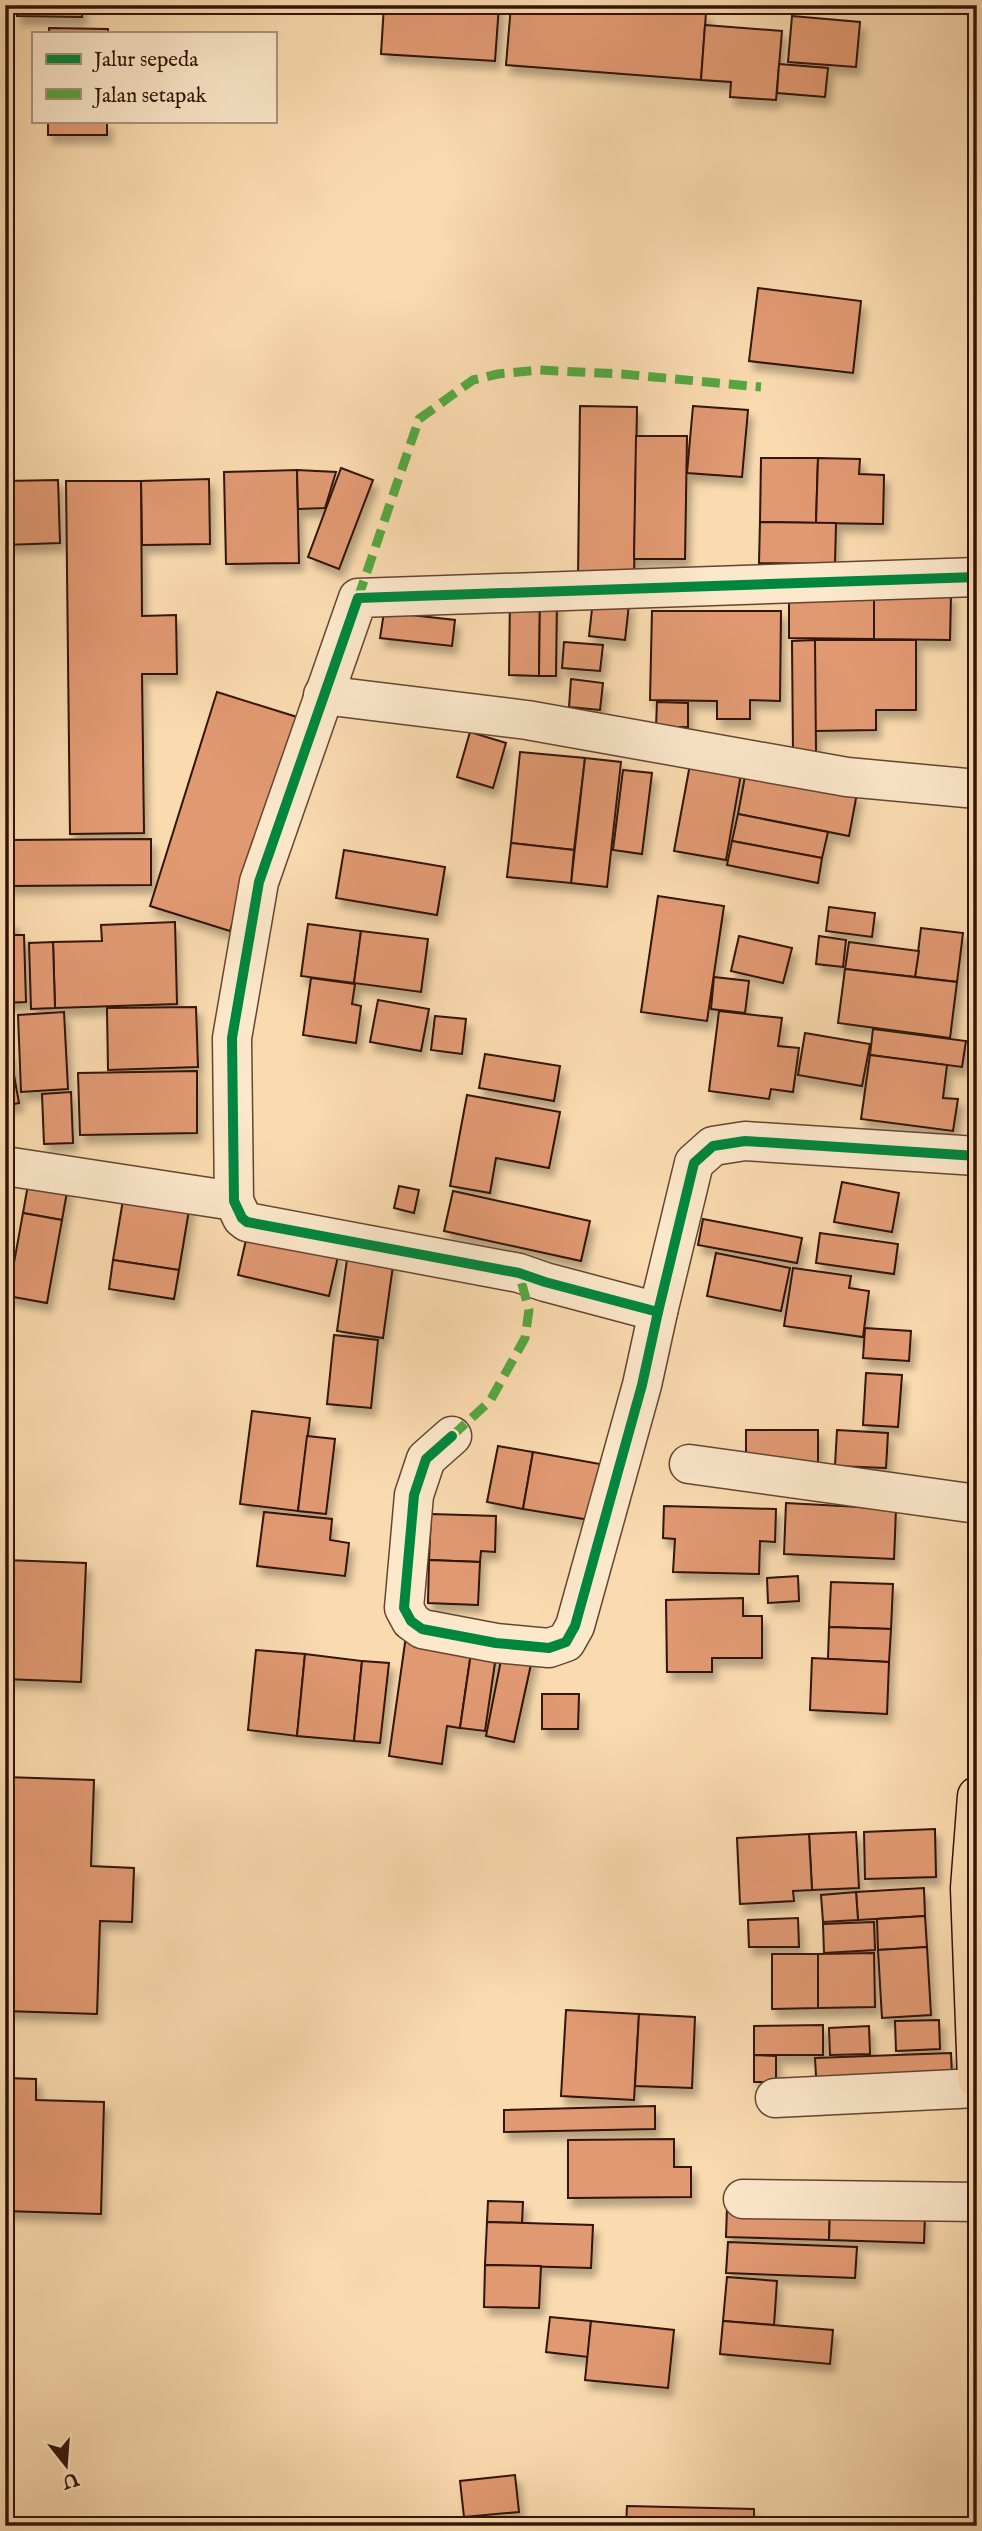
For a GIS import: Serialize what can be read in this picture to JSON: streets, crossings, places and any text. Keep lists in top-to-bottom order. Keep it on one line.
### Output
{"legend":["Jalur sepeda","Jalan setapak"],"north":"bottom"}
